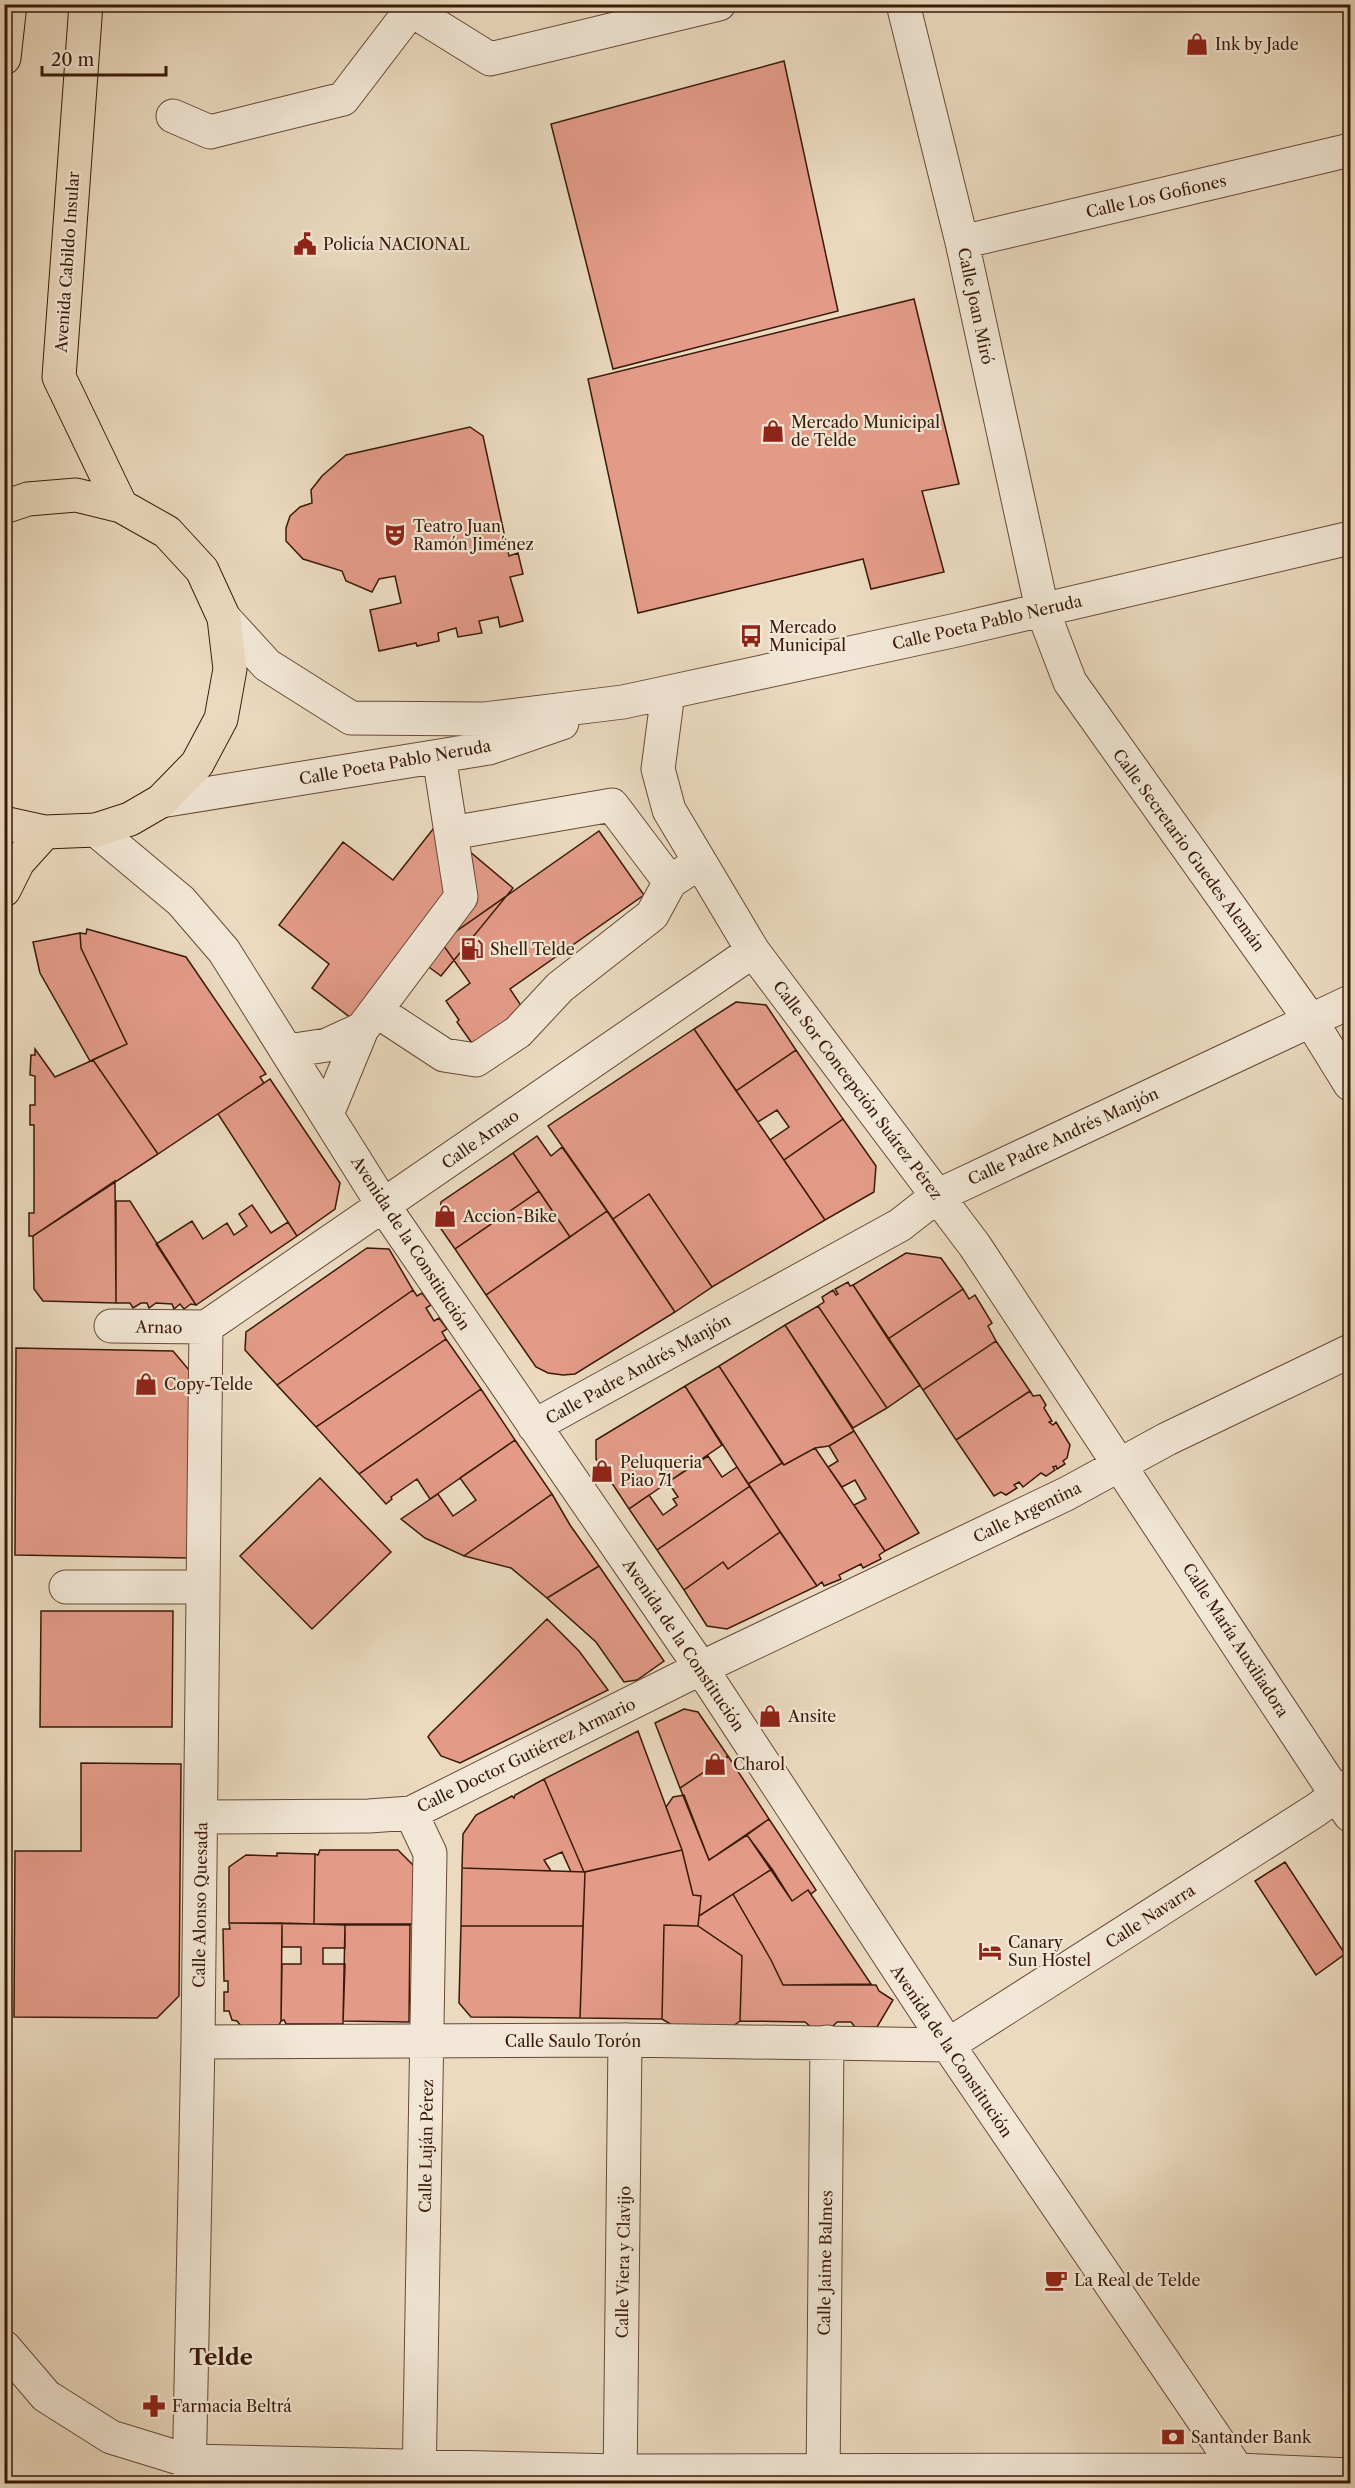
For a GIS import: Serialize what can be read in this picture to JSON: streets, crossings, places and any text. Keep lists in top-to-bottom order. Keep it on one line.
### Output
{"streets":{"main road":["Avenida Cabildo Insular"],"street":["Calle Los Gofiones","Calle Joan Miró","Calle Poeta Pablo Neruda","Calle Secretario Guedes Alemán","Calle Sor Concepción Suárez Pérez","Calle Padre Andrés Manjón","Calle Arnao","Avenida de la Constitución","Arnao","Calle Argentina","Calle María Auxiliadora","Calle Doctor Gutiérrez Armario","Calle Alonso Quesada","Calle Navarra","Calle Saulo Torón","Calle Luján Pérez","Calle Viera y Clavijo","Calle Jaime Balmes"]},"crossings":[["Calle Los Gofiones","Calle Joan Miró"],["Calle Joan Miró","Calle Poeta Pablo Neruda"],["Calle Joan Miró","Calle Secretario Guedes Alemán"],["Calle Poeta Pablo Neruda","Calle Secretario Guedes Alemán"],["Calle Poeta Pablo Neruda","Calle Sor Concepción Suárez Pérez"],["Calle Secretario Guedes Alemán","Calle Padre Andrés Manjón"],["Calle Sor Concepción Suárez Pérez","Calle Padre Andrés Manjón"],["Calle Sor Concepción Suárez Pérez","Calle Arnao"],["Calle Sor Concepción Suárez Pérez","Calle Argentina"],["Calle Sor Concepción Suárez Pérez","Calle María Auxiliadora"],["Calle Padre Andrés Manjón","Avenida de la Constitución"],["Calle Arnao","Avenida de la Constitución"],["Calle Arnao","Arnao"],["Calle Arnao","Calle Alonso Quesada"],["Avenida de la Constitución","Calle Argentina"],["Avenida de la Constitución","Calle Doctor Gutiérrez Armario"],["Avenida de la Constitución","Calle Navarra"],["Avenida de la Constitución","Calle Saulo Torón"],["Arnao","Calle Alonso Quesada"],["Calle Argentina","Calle María Auxiliadora"],["Calle Argentina","Calle Doctor Gutiérrez Armario"],["Calle María Auxiliadora","Calle Navarra"],["Calle Doctor Gutiérrez Armario","Calle Alonso Quesada"],["Calle Doctor Gutiérrez Armario","Calle Luján Pérez"],["Calle Alonso Quesada","Calle Saulo Torón"],["Calle Navarra","Calle Saulo Torón"],["Calle Saulo Torón","Calle Luján Pérez"],["Calle Saulo Torón","Calle Viera y Clavijo"],["Calle Saulo Torón","Calle Jaime Balmes"]],"districts":["Telde"],"places":{"shop":["Ink by Jade","Mercado Municipal de Telde","Accion-Bike","Copy-Telde","Peluqueria Piao 71","Ansite","Charol"],"public building":["Policía NACIONAL"],"theatre":["Teatro Juan Ramón Jiménez"],"bus stop":["Mercado Municipal"],"fuel station":["Shell Telde"],"hotel":["Canary Sun Hostel"],"cafe":["La Real de Telde"],"pharmacy":["Farmacia Beltrá"],"bank":["Santander Bank"]},"scale_bar":"20 m"}
